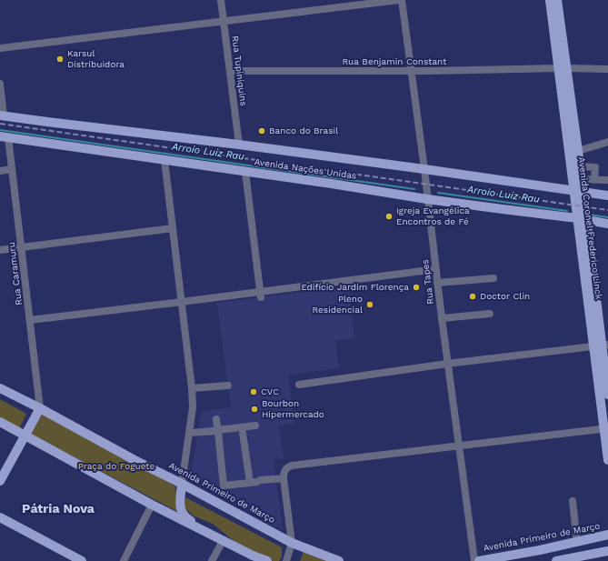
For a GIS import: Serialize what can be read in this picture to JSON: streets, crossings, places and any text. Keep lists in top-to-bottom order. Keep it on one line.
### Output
{"streets":{"main road":["Avenida Nações Unidas","Avenida Coronel Frederico Linck","Avenida Primeiro de Março"],"street":["Rua Benjamin Constant","Rua Tupiniquins","Rua Caramuru","Rua Tapes"]},"crossings":[["Rua Benjamin Constant","Rua Tupiniquins"],["Rua Benjamin Constant","Avenida Coronel Frederico Linck"],["Rua Benjamin Constant","Rua Tapes"],["Rua Tupiniquins","Avenida Nações Unidas"],["Avenida Nações Unidas","Avenida Coronel Frederico Linck"],["Avenida Nações Unidas","Rua Caramuru"],["Avenida Nações Unidas","Rua Tapes"],["Rua Caramuru","Avenida Primeiro de Março"]],"districts":["Pátria Nova"],"water":["Arroio Luiz Rau"],"parks":["Praça do Foguete"],"places":["Karsul Distribuidora","Banco do Brasil","Igreja Evangélica Encontros de Fé","Edifício Jardim Florença","Doctor Clin","Pleno Residencial","CVC","Bourbon Hipermercado"]}
